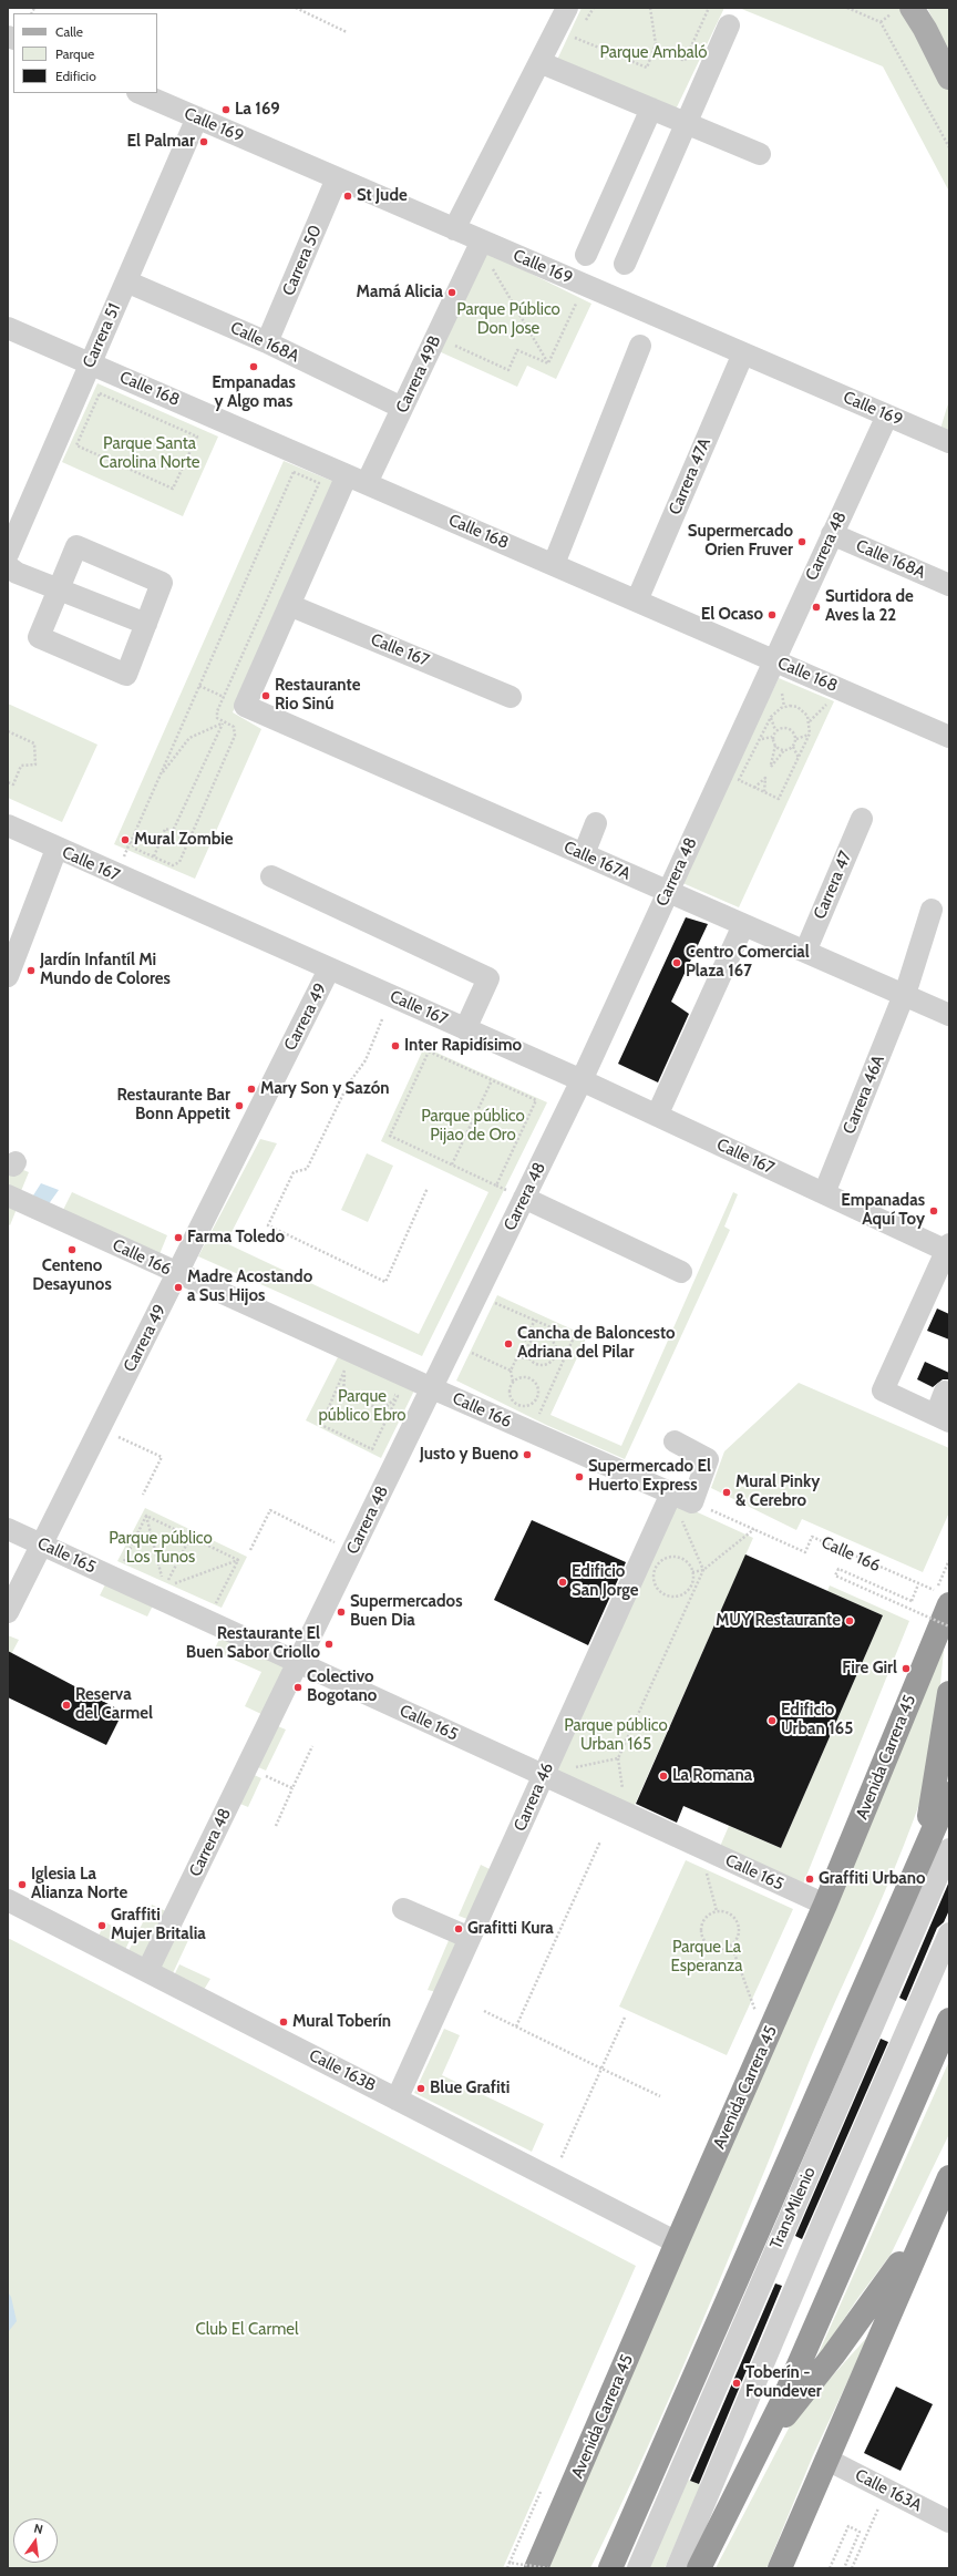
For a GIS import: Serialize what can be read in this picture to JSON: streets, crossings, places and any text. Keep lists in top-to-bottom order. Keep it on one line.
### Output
{"streets":{"highway":["Avenida Carrera 45"],"street":["Calle 169","Carrera 50","Carrera 51","Calle 168A","Carrera 49B","Calle 168","Carrera 47A","Carrera 48","Calle 167","Calle 167A","Carrera 47","Carrera 49","Carrera 46A","Calle 166","Calle 165","Carrera 46","Calle 163B","TransMilenio","Calle 163A"]},"crossings":[["Calle 169","Carrera 50"],["Calle 169","Carrera 51"],["Calle 169","Carrera 49B"],["Calle 169","Carrera 47A"],["Calle 169","Carrera 48"],["Carrera 50","Calle 168A"],["Carrera 51","Calle 168A"],["Carrera 51","Calle 168"],["Calle 168A","Carrera 49B"],["Calle 168A","Carrera 48"],["Carrera 49B","Calle 168"],["Carrera 49B","Calle 167"],["Carrera 49B","Calle 167A"],["Calle 168","Carrera 47A"],["Calle 168","Carrera 48"],["Carrera 48","Calle 167"],["Carrera 48","Calle 167A"],["Carrera 48","Calle 166"],["Carrera 48","Calle 165"],["Carrera 48","Calle 163B"],["Calle 167","Carrera 49"],["Calle 167","Carrera 46A"],["Calle 167A","Carrera 47"],["Calle 167A","Carrera 46A"],["Carrera 49","Calle 166"],["Carrera 49","Calle 165"],["Calle 166","Avenida Carrera 45"],["Calle 166","Carrera 46"],["Calle 165","Avenida Carrera 45"],["Calle 165","Carrera 46"],["Avenida Carrera 45","Calle 163B"],["Carrera 46","Calle 163B"]],"parks":["Parque Ambaló","Parque Público Don Jose","Parque Santa Carolina Norte","Parque público Pijao de Oro","Parque público Ebro","Parque público Los Tunos","Parque público Urban 165","Parque La Esperanza","Club El Carmel"],"places":["La 169","El Palmar","St Jude","Mamá Alicia","Empanadas y Algo mas","Supermercado Orien Fruver","Surtidora de Aves la 22","El Ocaso","Restaurante Rio Sinú","Mural Zombie","Centro Comercial Plaza 167","Jardín Infantíl Mi Mundo de Colores","Inter Rapidísimo","Mary Son y Sazón","Restaurante Bar Bonn Appetit","Empanadas Aquí Toy","Farma Toledo","Centeno Desayunos","Madre Acostando a Sus Hijos","Cancha de Baloncesto Adriana del Pilar","Justo y Bueno","Supermercado El Huerto Express","Mural Pinky & Cerebro","Edificio San Jorge","Supermercados Buen Dia","MUY Restaurante","Restaurante El Buen Sabor Criollo","Fire Girl","Colectivo Bogotano","Reserva del Carmel","Edificio Urban 165","La Romana","Graffiti Urbano","Iglesia La Alianza Norte","Graffiti Mujer Britalia","Grafitti Kura","Mural Toberín","Blue Grafiti","Toberín - Foundever"],"legend":["Calle","Parque","Edificio"],"north":"top"}
